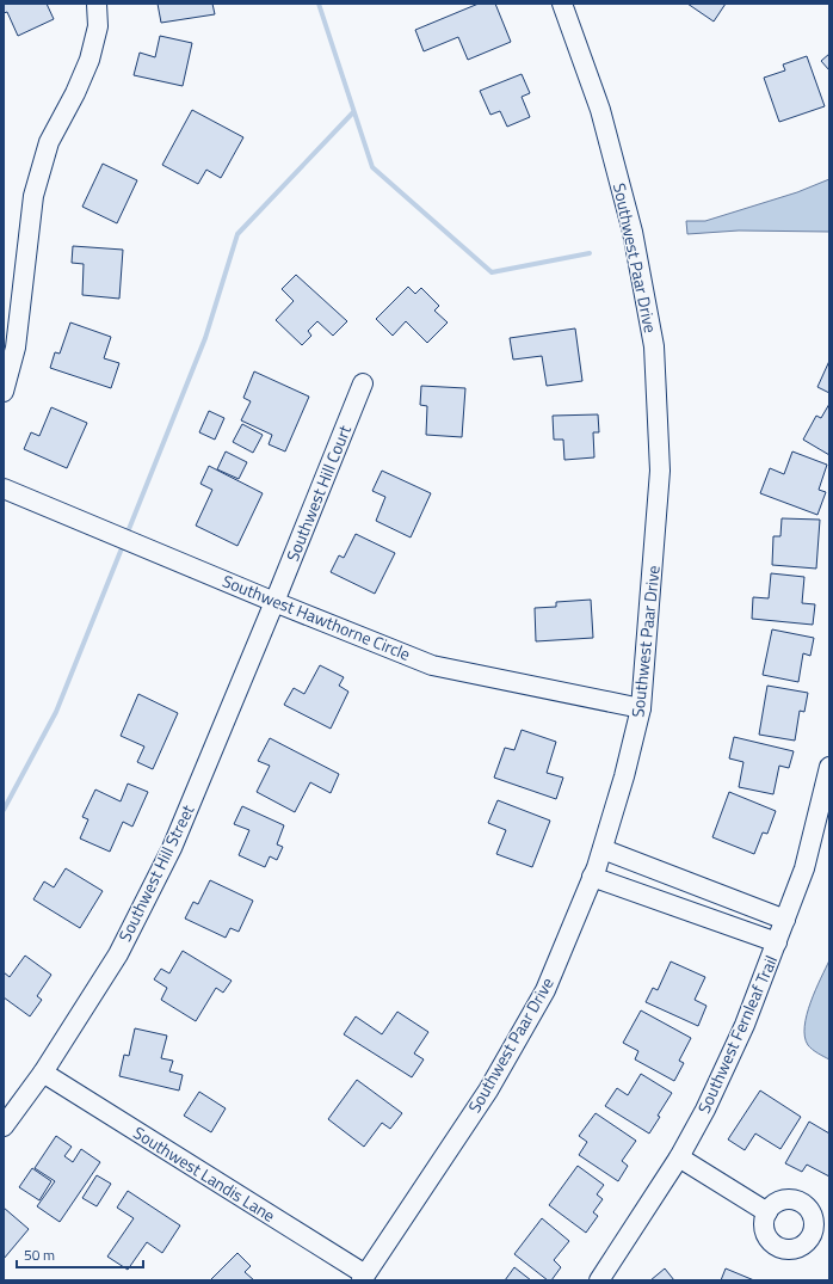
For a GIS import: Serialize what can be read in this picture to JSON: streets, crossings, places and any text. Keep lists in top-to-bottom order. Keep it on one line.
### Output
{"streets":{"street":["Southwest Paar Drive","Southwest Hill Court","Southwest Hawthorne Circle","Southwest Hill Street","Southwest Fernleaf Trail","Southwest Landis Lane"]},"crossings":[["Southwest Paar Drive","Southwest Hawthorne Circle"],["Southwest Paar Drive","Southwest Landis Lane"],["Southwest Hill Court","Southwest Hawthorne Circle"],["Southwest Hill Court","Southwest Hill Street"],["Southwest Hawthorne Circle","Southwest Hill Street"],["Southwest Hill Street","Southwest Landis Lane"]],"scale_bar":"50 m"}
